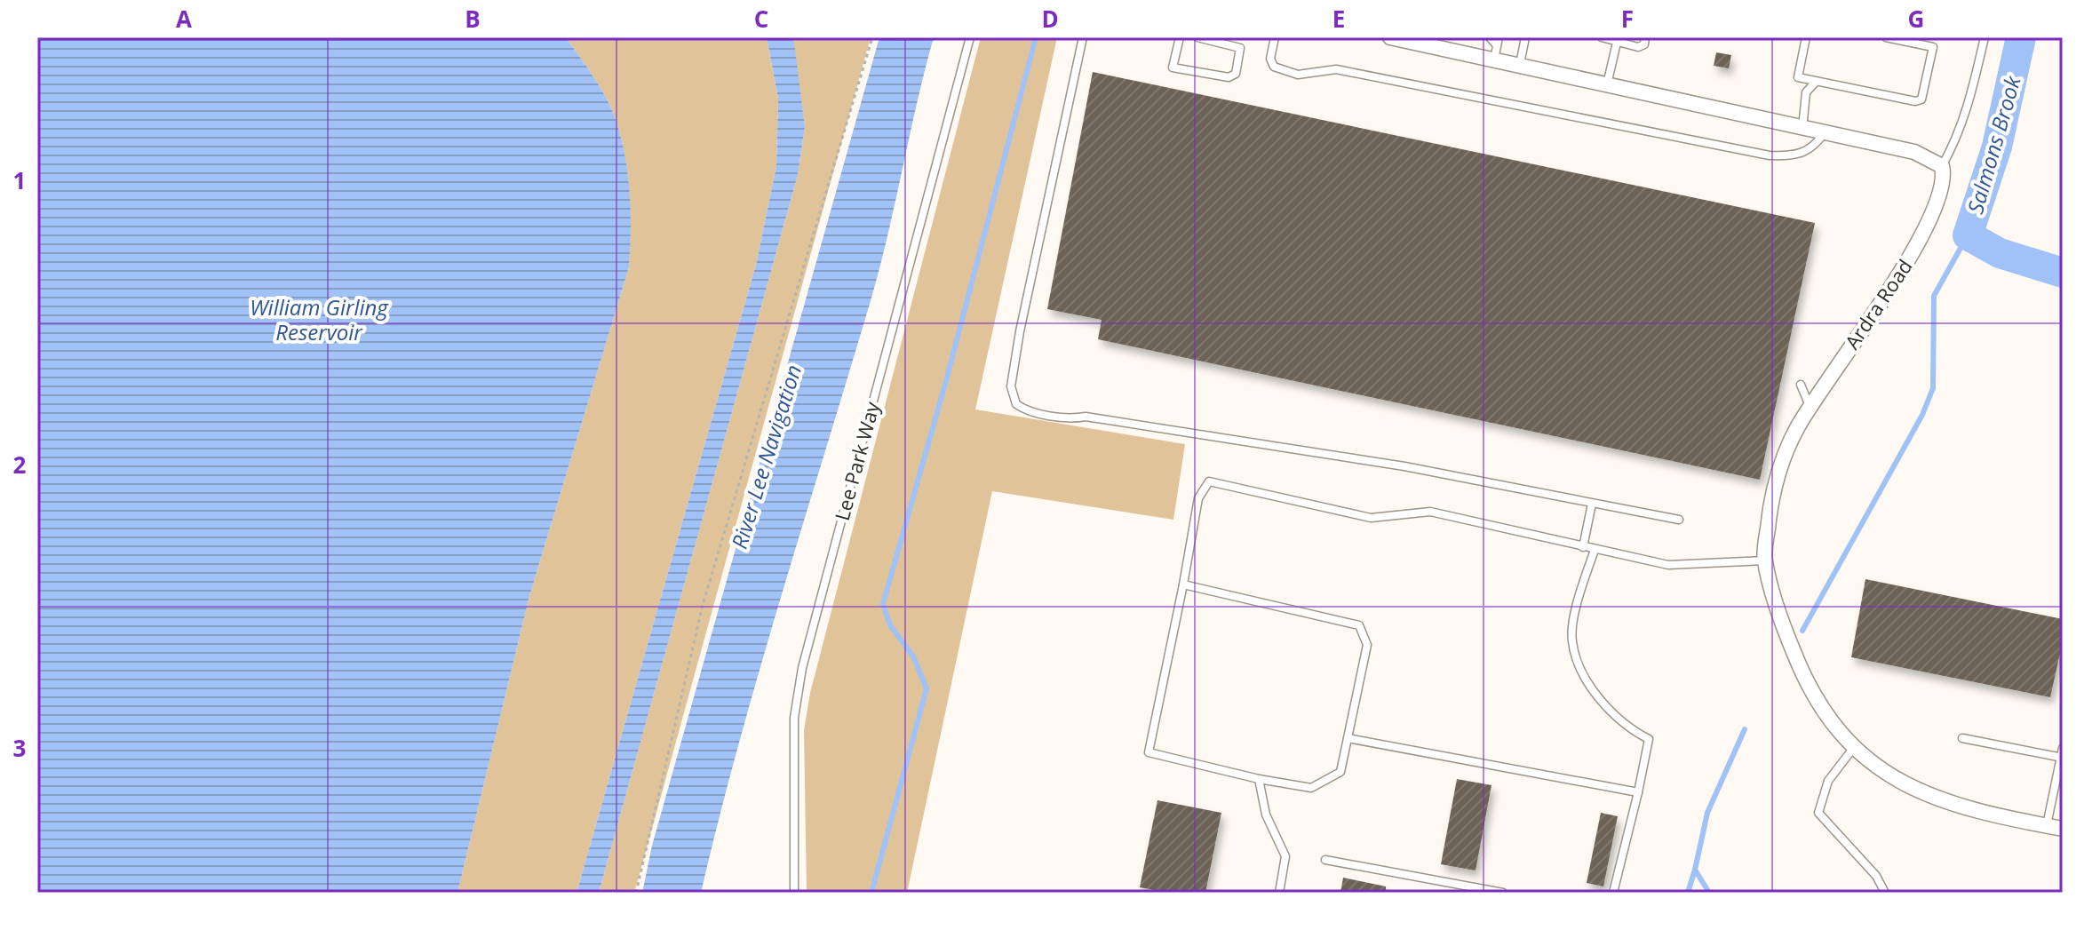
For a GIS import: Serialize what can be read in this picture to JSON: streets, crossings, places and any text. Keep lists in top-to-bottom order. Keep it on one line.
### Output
{"streets":{"street":["Ardra Road"],"lane":["Lee Park Way"]},"water":["Salmons Brook","William Girling Reservoir","River Lee Navigation"],"grid":{"columns":["A","B","C","D","E","F","G"],"rows":["1","2","3"]}}
